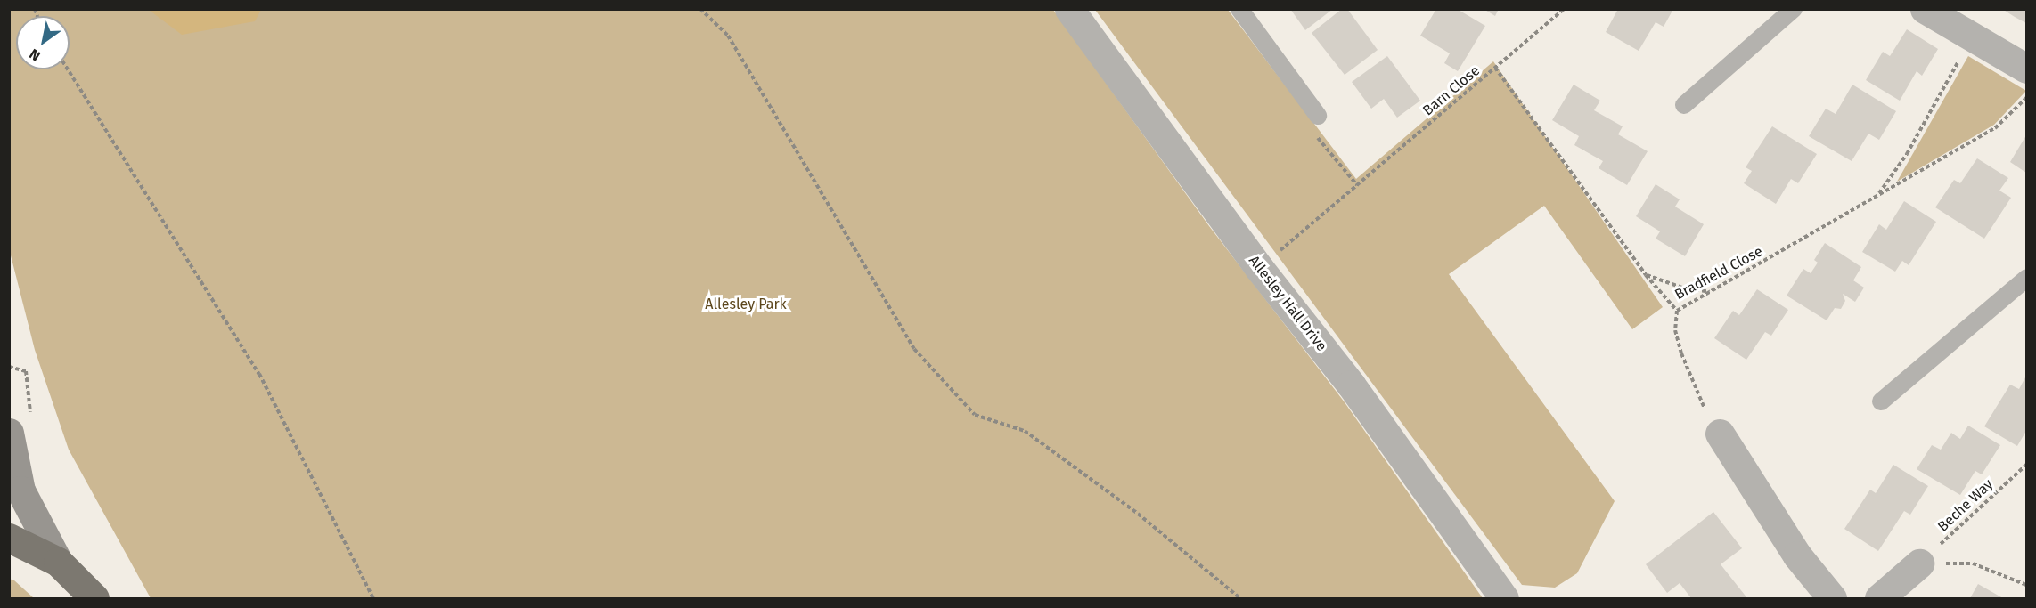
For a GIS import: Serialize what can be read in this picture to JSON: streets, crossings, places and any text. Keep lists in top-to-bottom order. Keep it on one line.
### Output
{"streets":{"street":["Allesley Hall Drive"],"path":["Barn Close","Bradfield Close","Beche Way"]},"crossings":[["Barn Close","Bradfield Close"]],"parks":["Allesley Park"],"north":"bottom left"}
